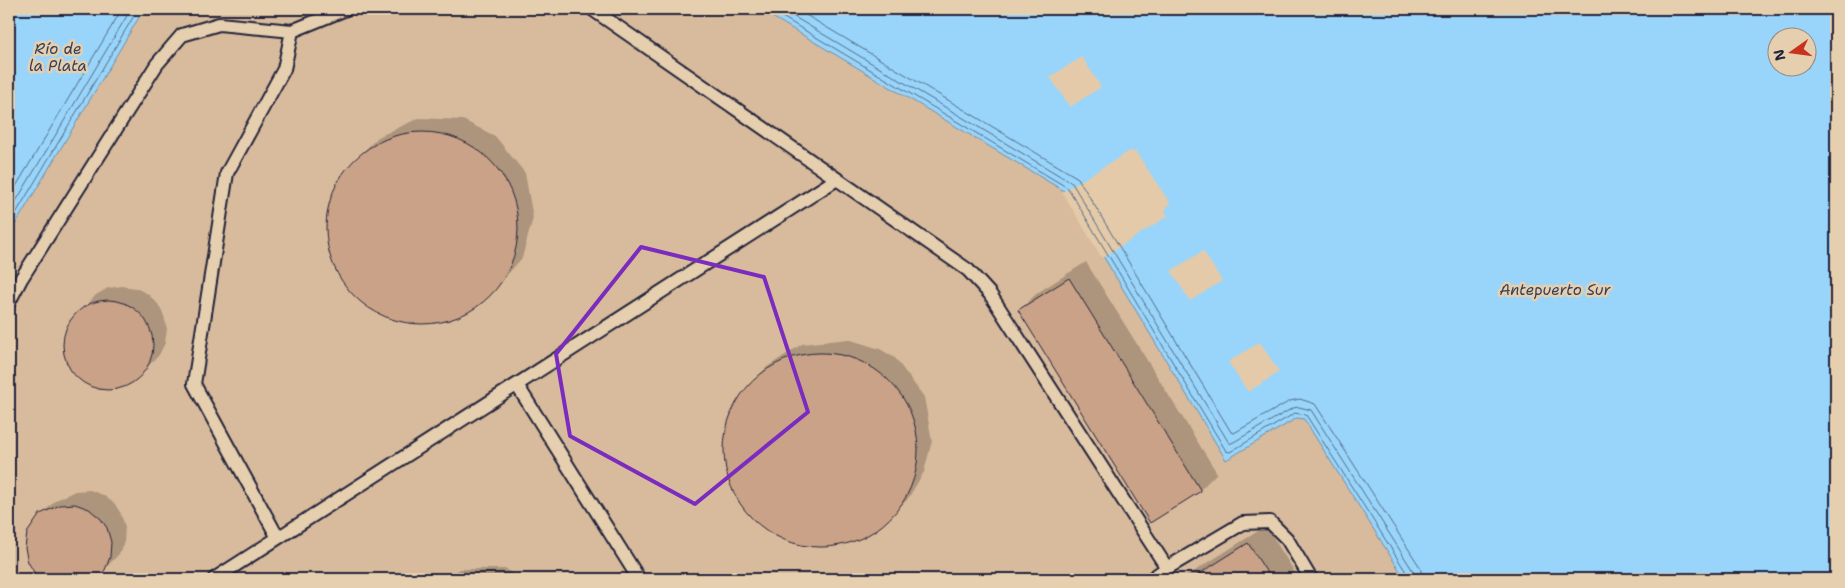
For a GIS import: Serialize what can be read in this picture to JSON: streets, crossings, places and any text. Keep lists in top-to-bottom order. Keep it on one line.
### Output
{"water":["Río de la Plata","Antepuerto Sur"],"north":"left"}
